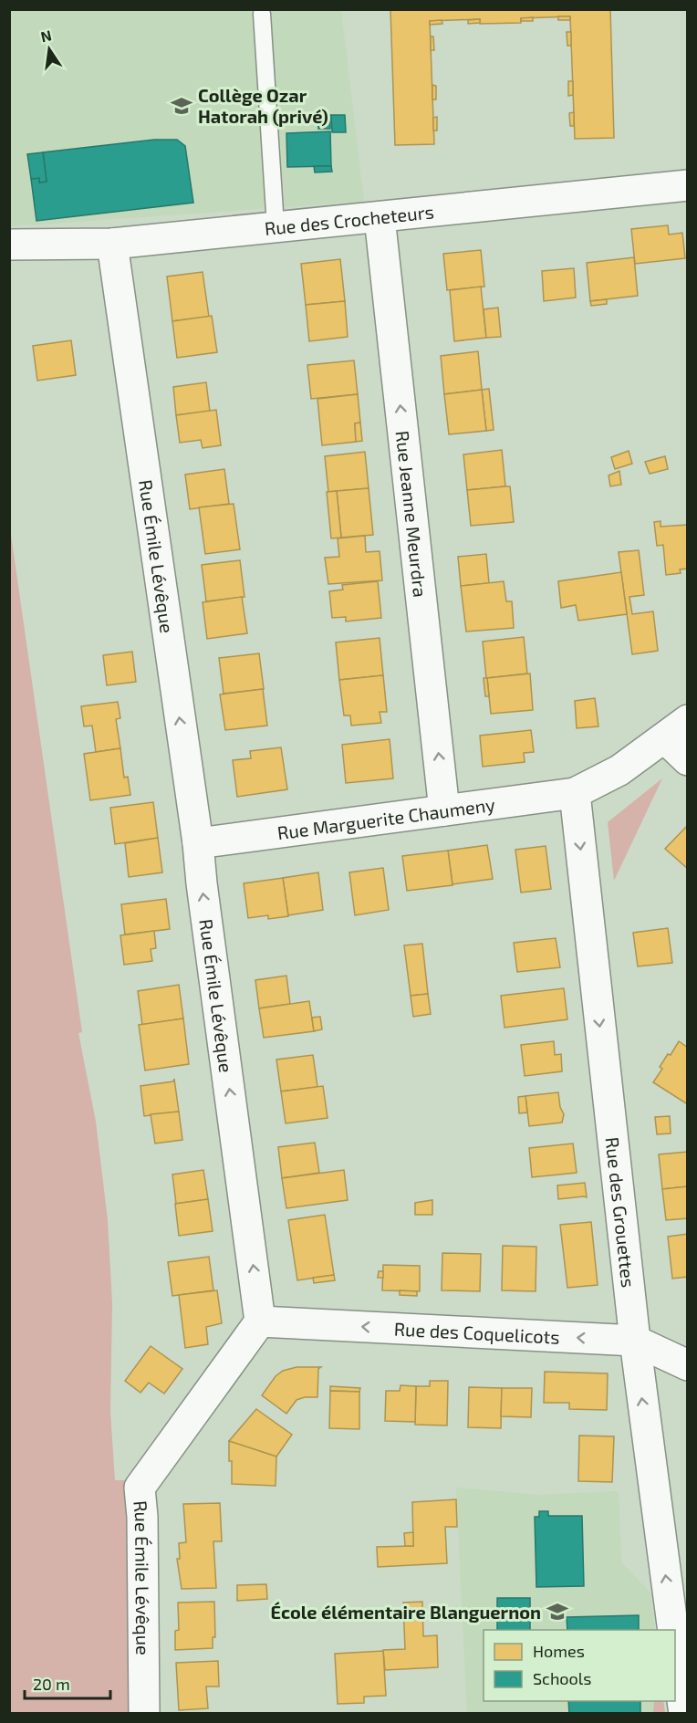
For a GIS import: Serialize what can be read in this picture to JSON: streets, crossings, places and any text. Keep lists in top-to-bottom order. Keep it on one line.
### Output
{"streets":{"street":["Rue des Crocheteurs","Rue Jeanne Meurdra","Rue Émile Lévêque","Rue Marguerite Chaumeny","Rue des Grouettes","Rue des Coquelicots"]},"crossings":[["Rue des Crocheteurs","Rue Jeanne Meurdra"],["Rue des Crocheteurs","Rue Émile Lévêque"],["Rue Jeanne Meurdra","Rue Marguerite Chaumeny"],["Rue Émile Lévêque","Rue Marguerite Chaumeny"],["Rue Émile Lévêque","Rue des Coquelicots"],["Rue Marguerite Chaumeny","Rue des Grouettes"],["Rue des Grouettes","Rue des Coquelicots"]],"one_way":["Rue Jeanne Meurdra","Rue Émile Lévêque","Rue des Coquelicots"],"places":{"school or university":["Collège Ozar Hatorah (privé)","École élémentaire Blanguernon"]},"legend":["Homes","Schools"],"scale_bar":"20 m","north":"top"}
